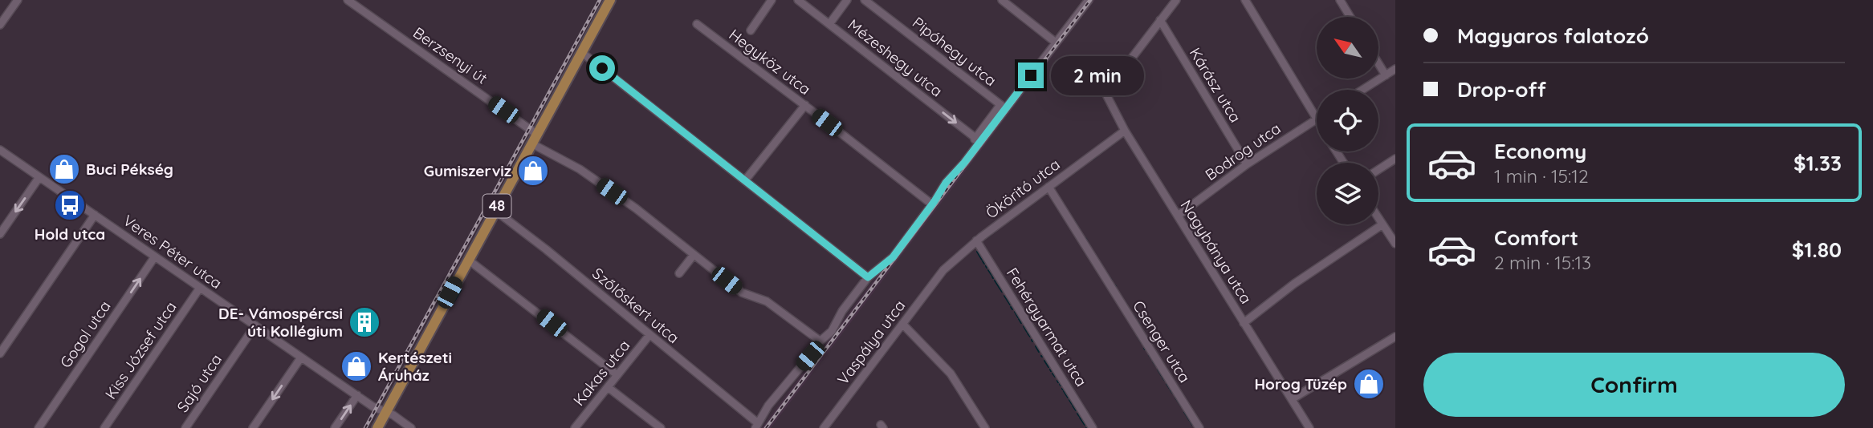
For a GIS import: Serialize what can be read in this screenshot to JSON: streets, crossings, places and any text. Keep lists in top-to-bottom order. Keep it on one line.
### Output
{"streets":{"main road":["48"],"street":["Pipóhegy utca","Berzsenyi út","Mézeshegy utca","Hegyköz utca","Kárász utca","Bodrog utca","Ököritó utca","Veres Péter utca","Nagybánya utca","Szőlőskert utca","Fehérgyarmat utca","Gogol utca","Csenger utca","Vaspálya utca","Kiss József utca","Kakas utca","Sajó utca"]},"crossings":[["Berzsenyi út","48"],["Kárász utca","Bodrog utca"],["Kárász utca","Nagybánya utca"],["Bodrog utca","Nagybánya utca"],["Ököritó utca","Nagybánya utca"],["Ököritó utca","Fehérgyarmat utca"],["Ököritó utca","Csenger utca"],["Ököritó utca","Vaspálya utca"],["48","Veres Péter utca"],["48","Szőlőskert utca"],["Veres Péter utca","Gogol utca"],["Veres Péter utca","Kiss József utca"],["Veres Péter utca","Sajó utca"],["Szőlőskert utca","Kakas utca"]],"one_way":["Mézeshegy utca","Gogol utca"],"places":{"shop":["Buci Pékség","Gumiszerviz","Kertészeti Áruház","Horog Tüzép"],"bus stop":["Hold utca"],"building":["DE- Vámospércsi úti Kollégium"]},"north":"top left","page":{"banner":["Magyaros falatozó","Drop-off"],"bubble":"2 min","list":[{"name":"Economy","note":"1 min · 15:12","value":"$1.33"},{"name":"Comfort","note":"2 min · 15:13","value":"$1.80"}],"buttons":"Confirm"}}
